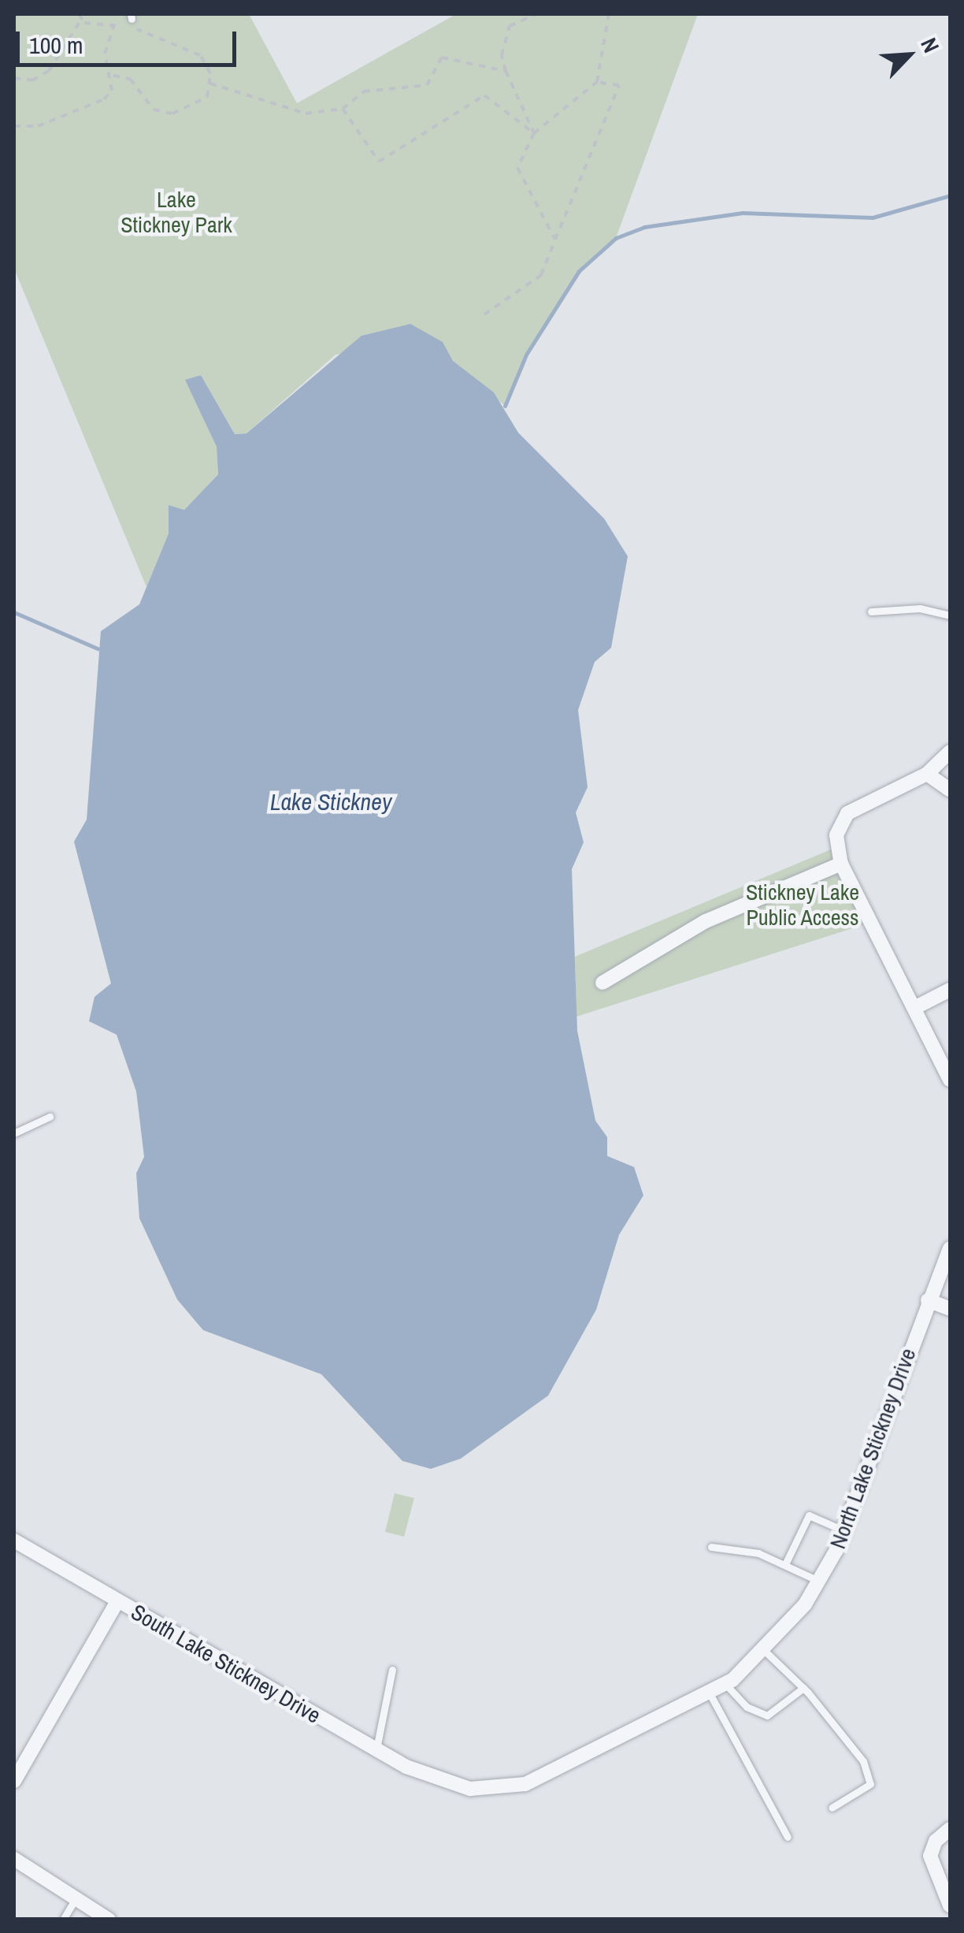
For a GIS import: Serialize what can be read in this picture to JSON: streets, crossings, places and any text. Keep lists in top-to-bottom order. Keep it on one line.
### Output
{"streets":{"street":["North Lake Stickney Drive","South Lake Stickney Drive"]},"crossings":[["North Lake Stickney Drive","South Lake Stickney Drive"]],"water":["Lake Stickney"],"parks":["Lake Stickney Park","Stickney Lake Public Access"],"scale_bar":"100 m","north":"top right"}
